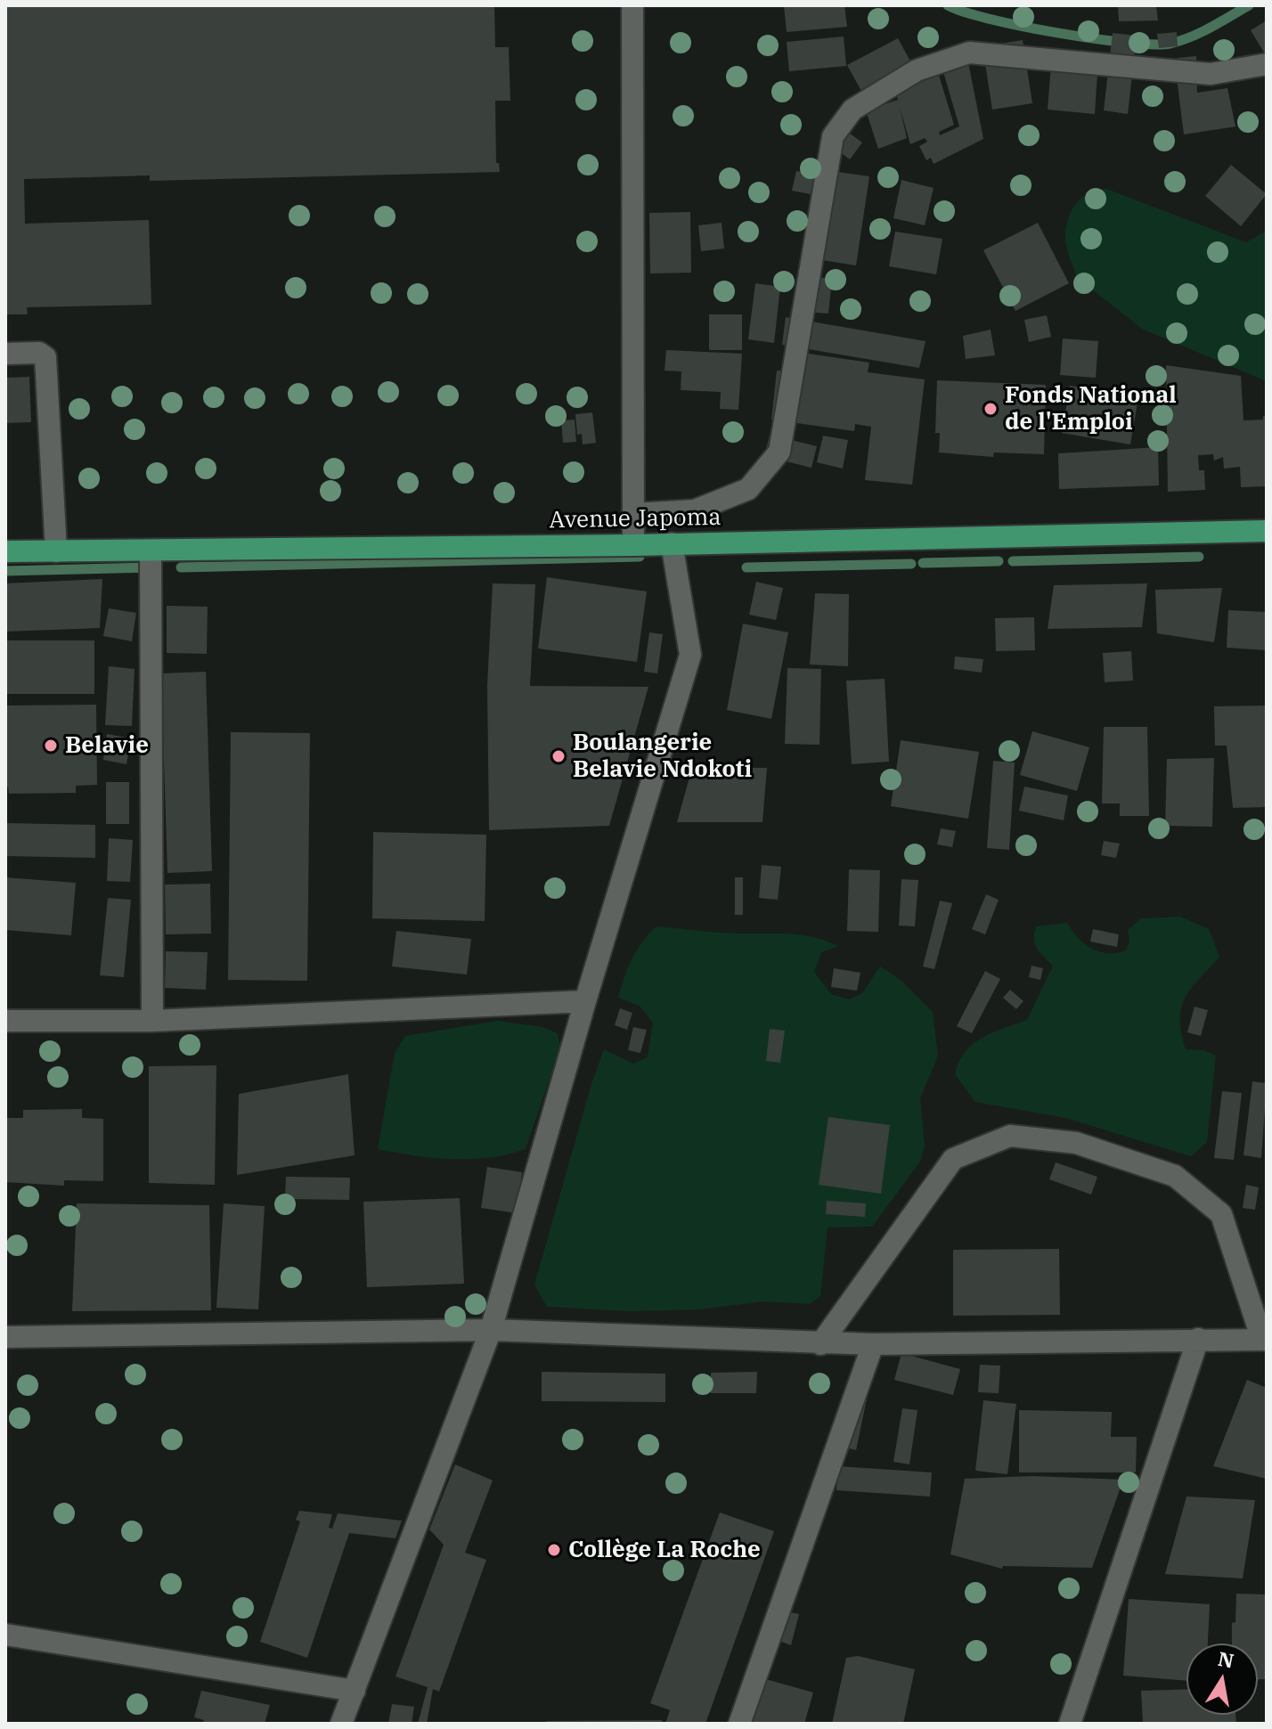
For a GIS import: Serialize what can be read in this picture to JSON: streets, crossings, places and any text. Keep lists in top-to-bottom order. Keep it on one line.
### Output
{"streets":{"main road":["Avenue Japoma"]},"places":["Fonds National de l'Emploi","Belavie","Boulangerie Belavie Ndokoti","Collège La Roche"],"north":"top"}
